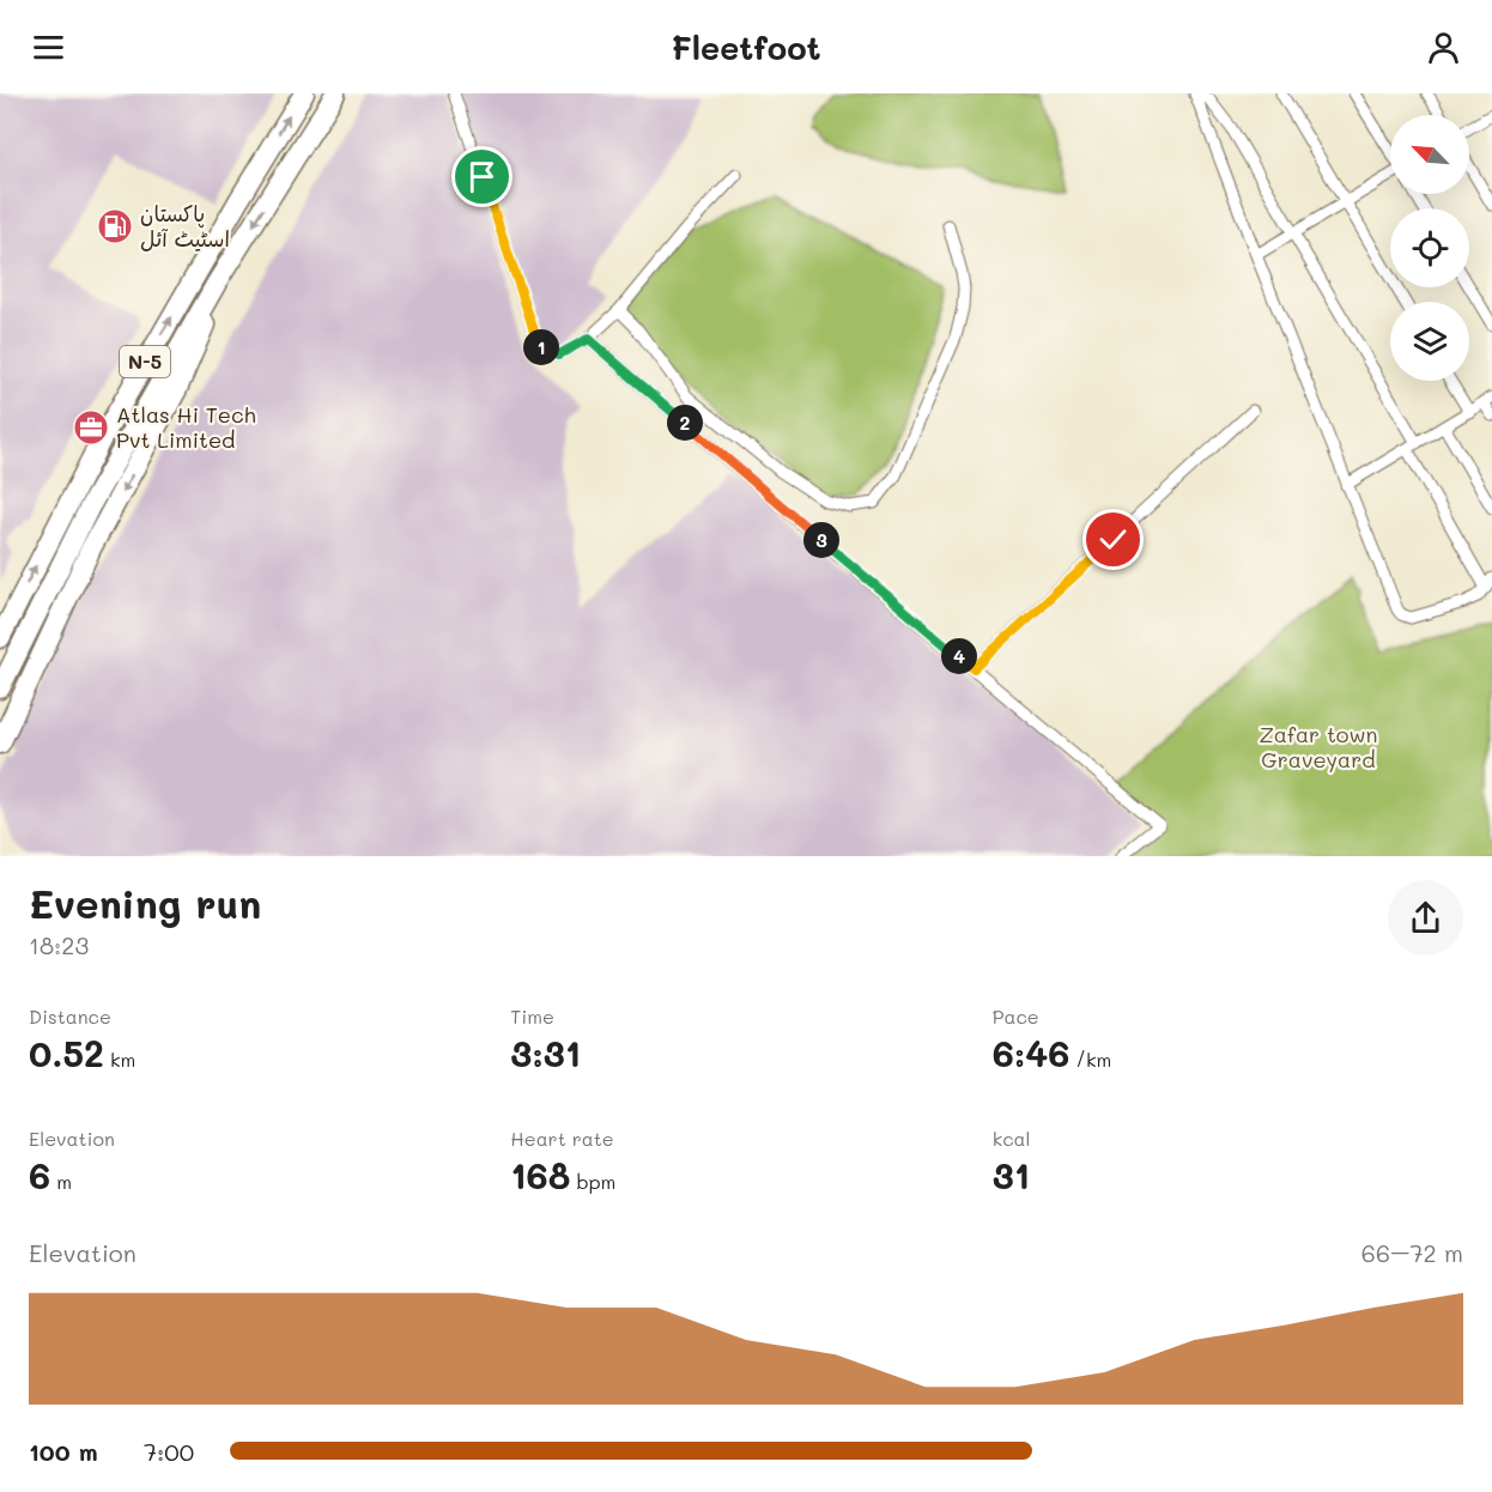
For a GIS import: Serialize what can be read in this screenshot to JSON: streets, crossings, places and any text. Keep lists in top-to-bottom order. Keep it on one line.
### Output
{"streets":{"highway":["N-5"]},"parks":["Zafar town Graveyard"],"places":{"fuel station":["پاکستان اسٹیٹ آئل"],"office":["Atlas Hi Tech Pvt Limited"]},"north":"top left","page":{"header":"Fleetfoot","pins":["1","2","3","4"],"heading":["Evening run","18:23"],"stats":[["Distance","0.52 km"],["Time","3:31"],["Pace","6:46 /km"],["Elevation","6 m"],["Heart rate","168 bpm"],["kcal","31"]],"chart":["Elevation","66–72 m"],"list":[{"name":"100 m","note":"7:00"}]}}
